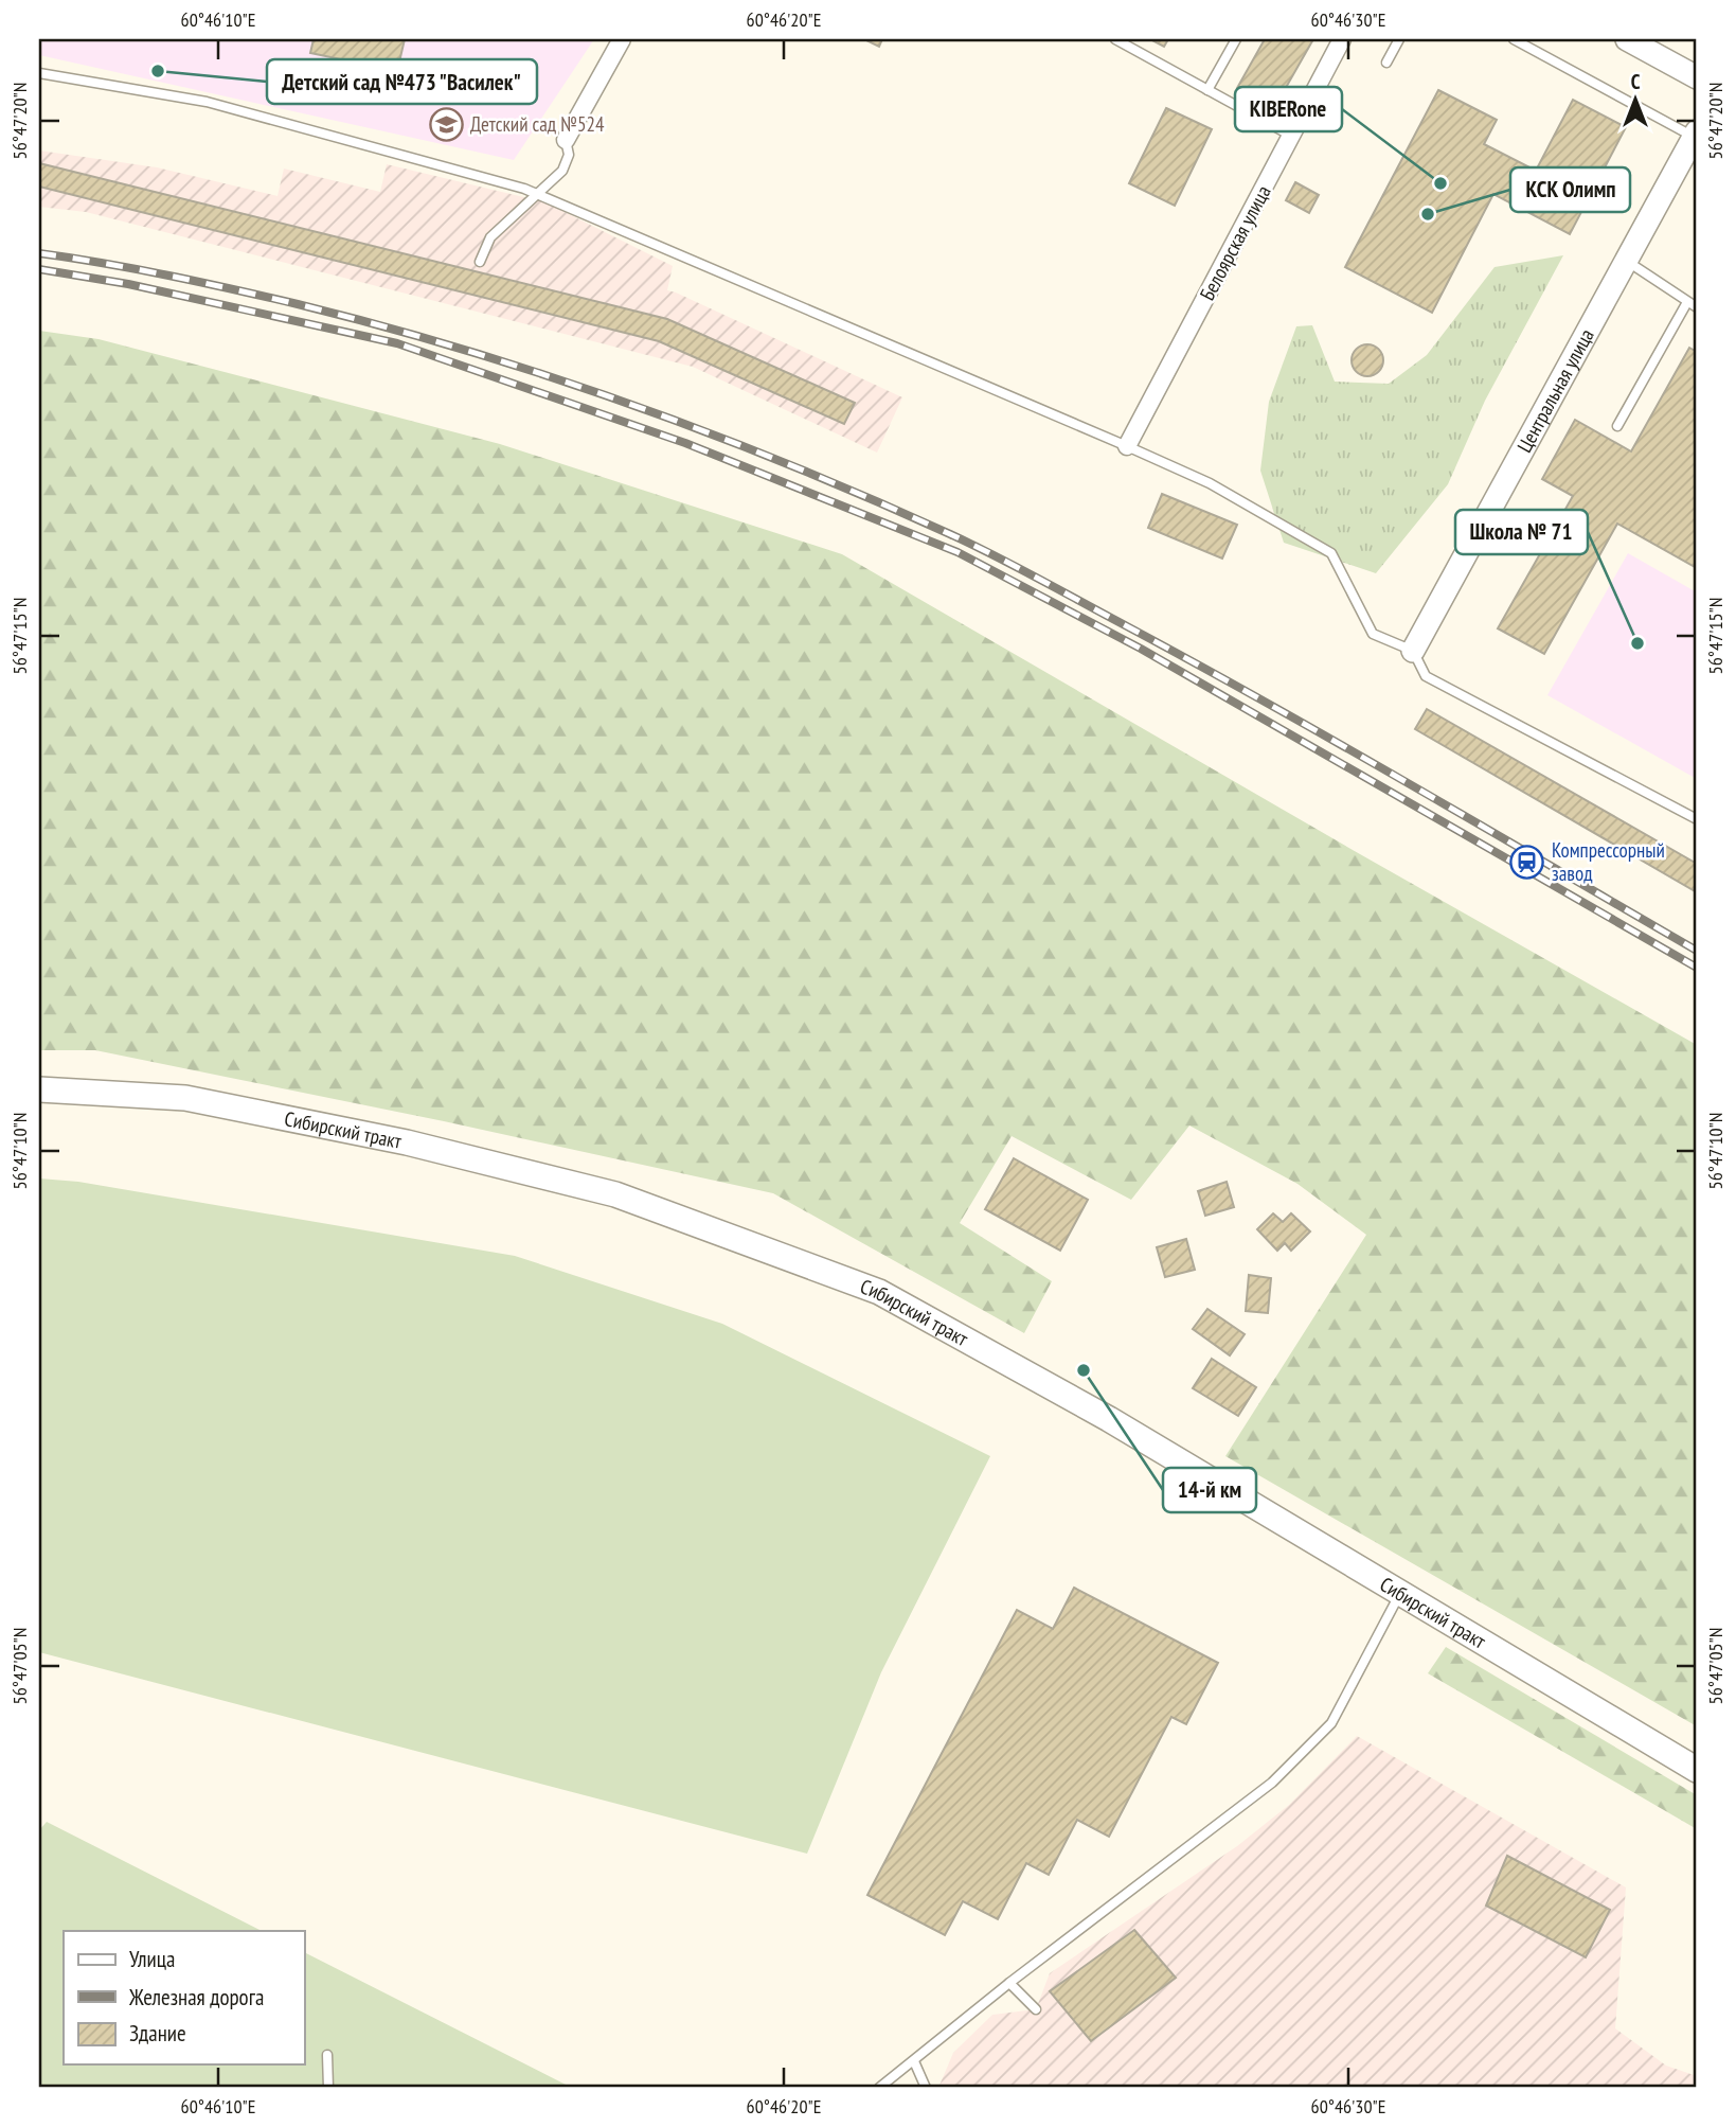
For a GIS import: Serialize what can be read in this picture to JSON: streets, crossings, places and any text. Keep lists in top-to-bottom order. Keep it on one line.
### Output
{"streets":{"main road":["Сибирский тракт"],"street":["Белоярская улица","Центральная улица"]},"places":{"other":["Детский сад №473 \"Василек\"","KIBERone","КСК Олимп","Школа № 71","14-й км"],"school or university":["Детский сад №524"],"station":["Компрессорный завод"]},"legend":["Улица","Железная дорога","Здание"],"north":"top","coordinates":["60°46'10\"E","60°46'20\"E","60°46'30\"E","56°47'20\"N","56°47'15\"N","56°47'10\"N","56°47'05\"N"]}
